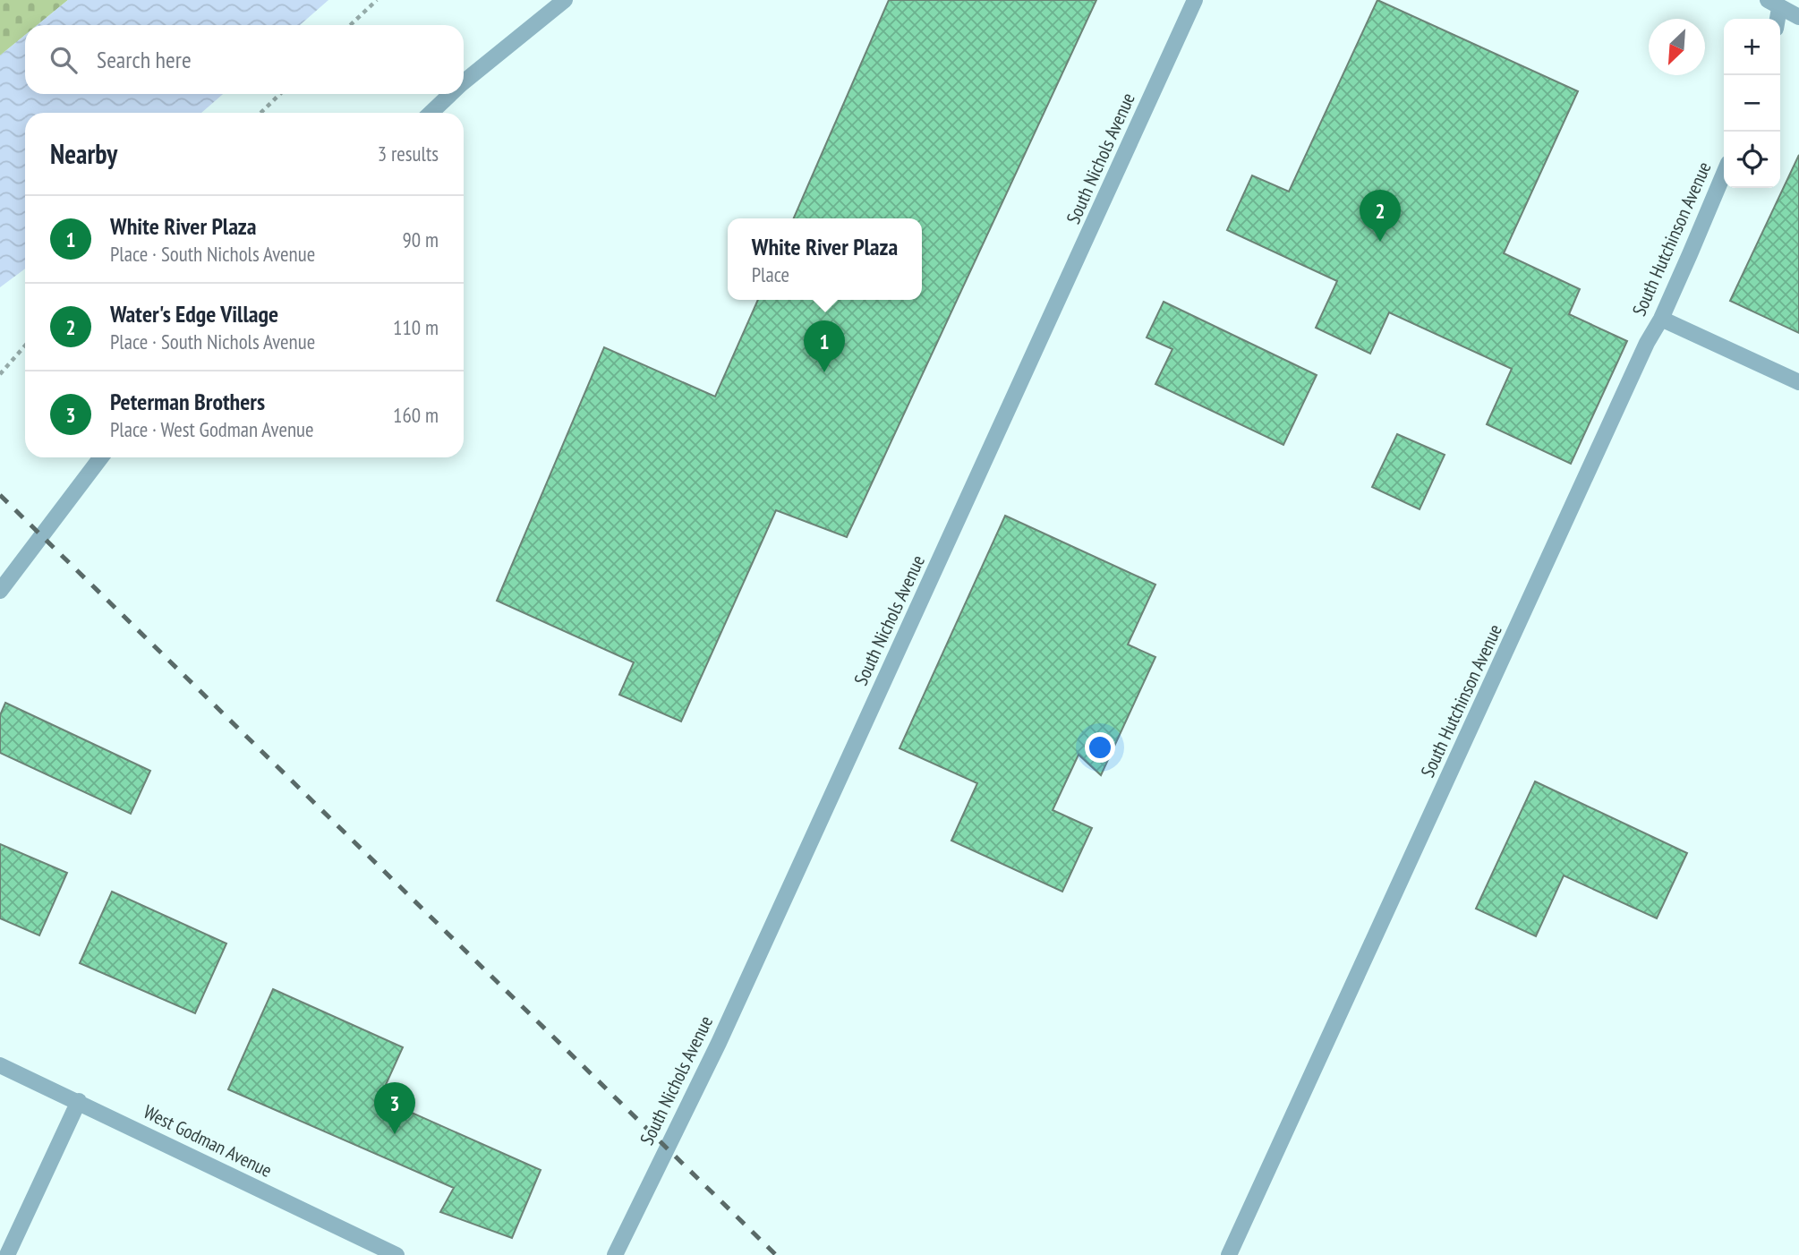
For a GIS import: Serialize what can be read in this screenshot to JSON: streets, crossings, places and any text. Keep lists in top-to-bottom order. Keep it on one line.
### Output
{"streets":{"street":["South Nichols Avenue","South Hutchinson Avenue","West Godman Avenue"]},"north":"bottom left","page":{"map_buttons":["+","−"],"search":"Search here","heading":["Nearby","3 results"],"pins":["2","1","3"],"list":[{"mark":"1","name":"White River Plaza","note":"Place · South Nichols Avenue","value":"90 m"},{"mark":"2","name":"Water's Edge Village","note":"Place · South Nichols Avenue","value":"110 m"},{"mark":"3","name":"Peterman Brothers","note":"Place · West Godman Avenue","value":"160 m"}],"popup":["White River Plaza","Place"]}}
